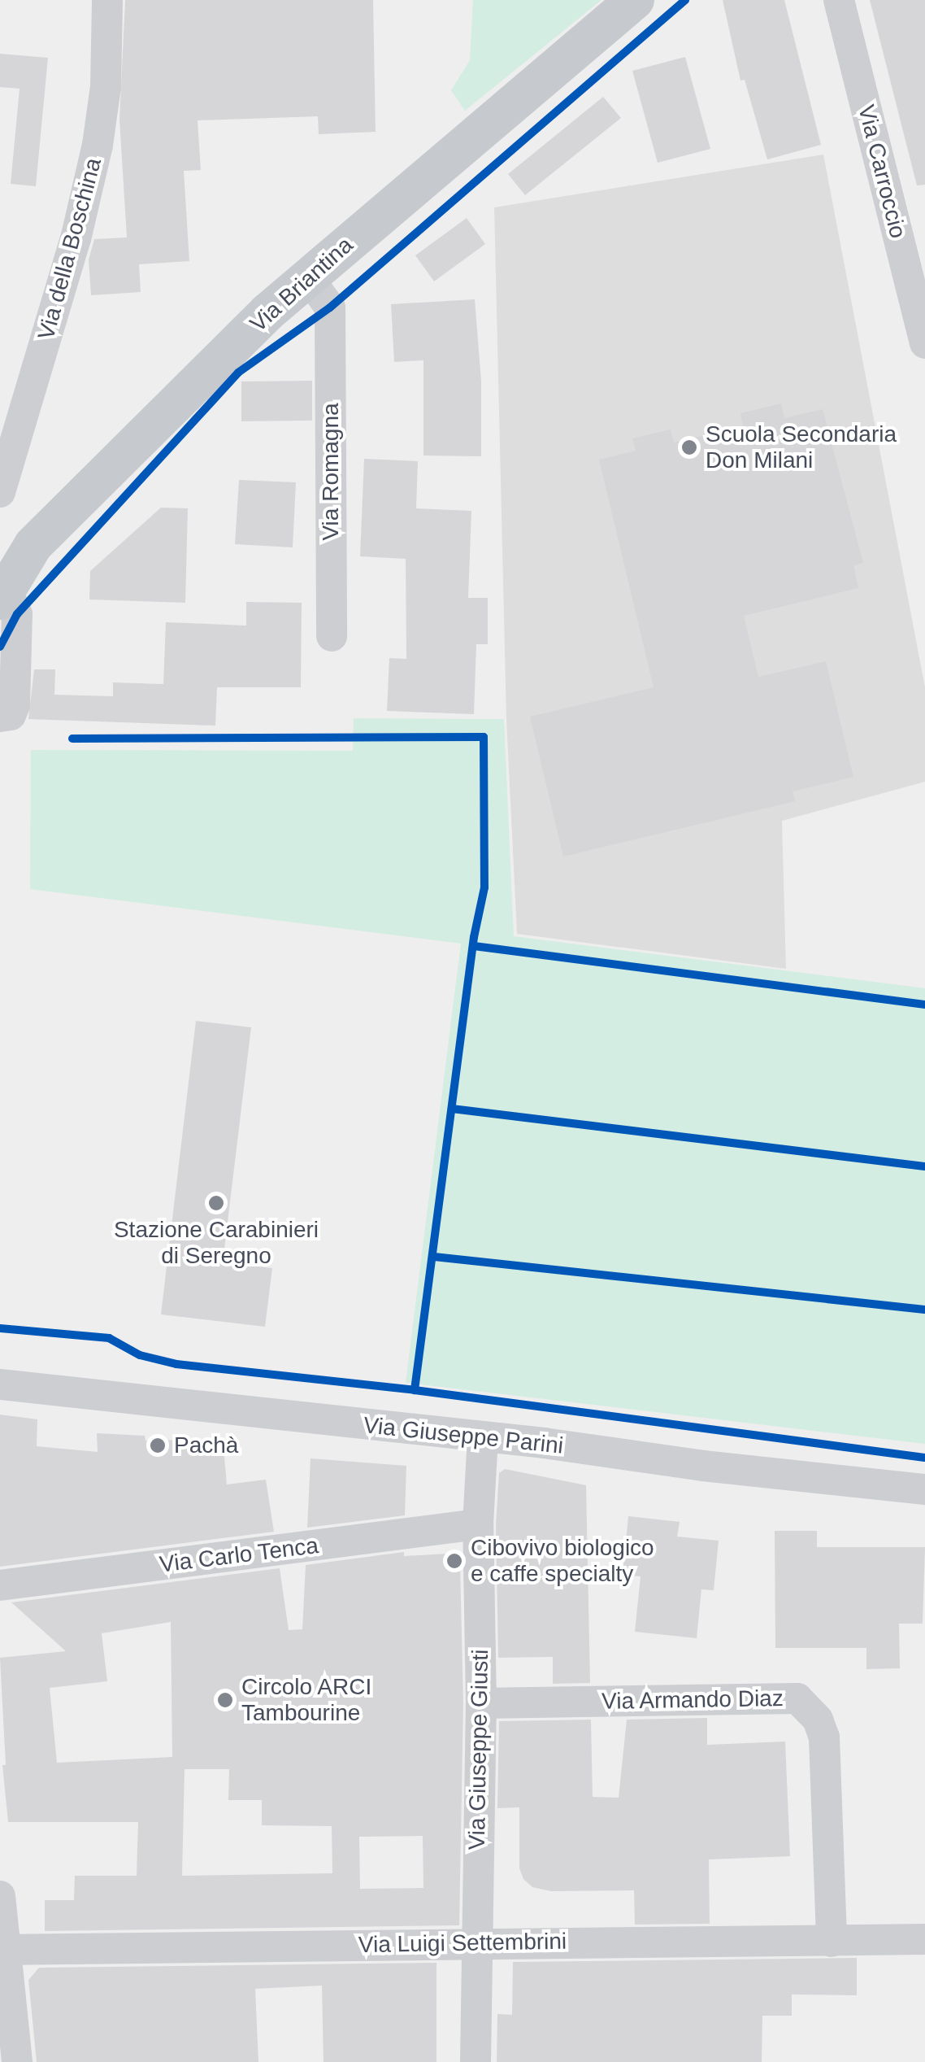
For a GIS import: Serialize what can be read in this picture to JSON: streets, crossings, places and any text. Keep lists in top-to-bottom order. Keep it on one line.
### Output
{"streets":{"main road":["Via Briantina"],"street":["Via Carroccio","Via della Boschina","Via Romagna","Via Giuseppe Parini","Via Carlo Tenca","Via Armando Diaz","Via Giuseppe Giusti","Via Luigi Settembrini"]},"crossings":[["Via Briantina","Via Romagna"],["Via Giuseppe Parini","Via Giuseppe Giusti"],["Via Carlo Tenca","Via Giuseppe Giusti"],["Via Armando Diaz","Via Giuseppe Giusti"],["Via Armando Diaz","Via Luigi Settembrini"],["Via Giuseppe Giusti","Via Luigi Settembrini"]],"places":["Scuola Secondaria Don Milani","Stazione Carabinieri di Seregno","Pachà","Cibovivo biologico e caffe specialty","Circolo ARCI Tambourine"]}
